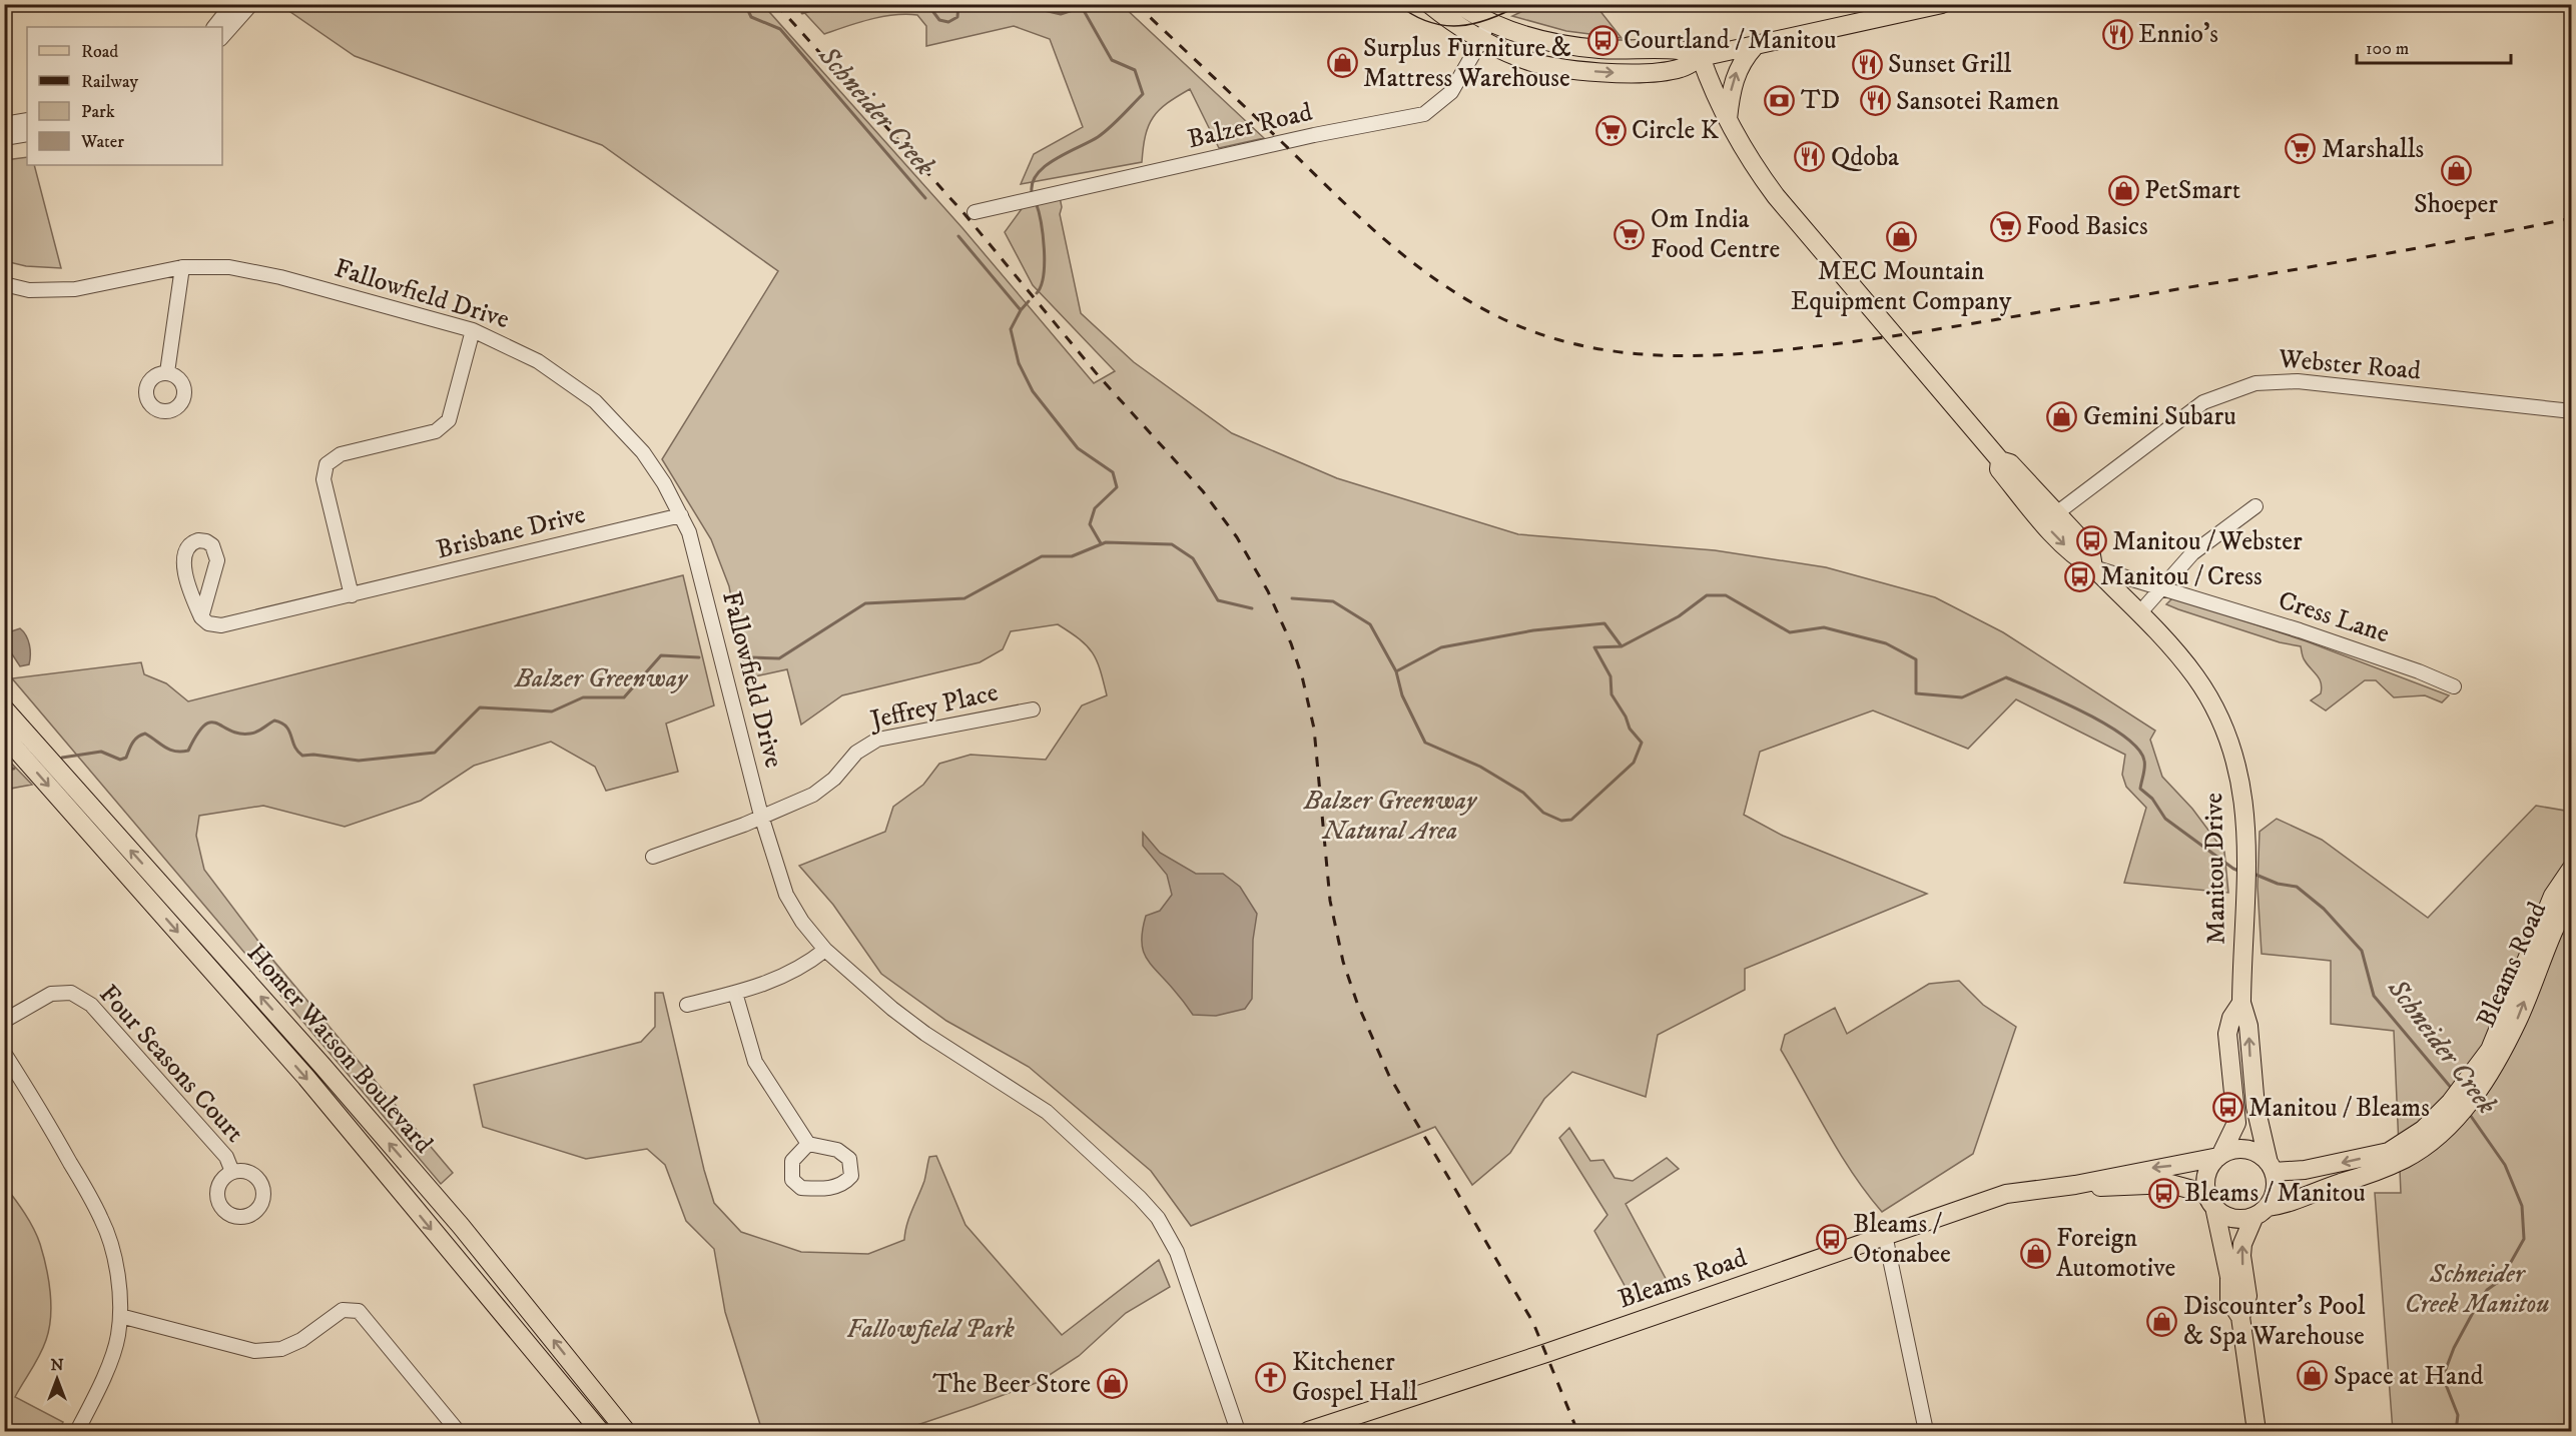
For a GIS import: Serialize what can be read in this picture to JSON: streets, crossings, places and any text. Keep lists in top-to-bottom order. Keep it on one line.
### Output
{"streets":{"main road":["Manitou Drive","Bleams Road","Homer Watson Boulevard"],"street":["Balzer Road","Fallowfield Drive","Webster Road","Brisbane Drive","Cress Lane","Jeffrey Place","Four Seasons Court"]},"crossings":[["Fallowfield Drive","Brisbane Drive"],["Fallowfield Drive","Jeffrey Place"],["Webster Road","Manitou Drive"],["Cress Lane","Manitou Drive"],["Manitou Drive","Bleams Road"]],"water":["Schneider Creek"],"parks":["Balzer Greenway","Balzer Greenway Natural Area","Schneider Creek Manitou","Fallowfield Park"],"places":{"restaurant":["Ennio's","Sunset Grill","Sansotei Ramen","Qdoba"],"bus stop":["Courtland / Manitou","Manitou / Webster","Manitou / Cress","Manitou / Bleams","Bleams / Manitou","Bleams / Otonabee"],"shop":["Surplus Furniture & Mattress Warehouse","Shoeper","PetSmart","MEC Mountain Equipment Company","Gemini Subaru","Foreign Automotive","Discounter's Pool & Spa Warehouse","Space at Hand","The Beer Store"],"bank":["TD"],"supermarket":["Circle K","Marshalls","Food Basics","Om India Food Centre"],"church":["Kitchener Gospel Hall"]},"legend":["Road","Railway","Park","Water"],"scale_bar":"100 m","north":"top"}
